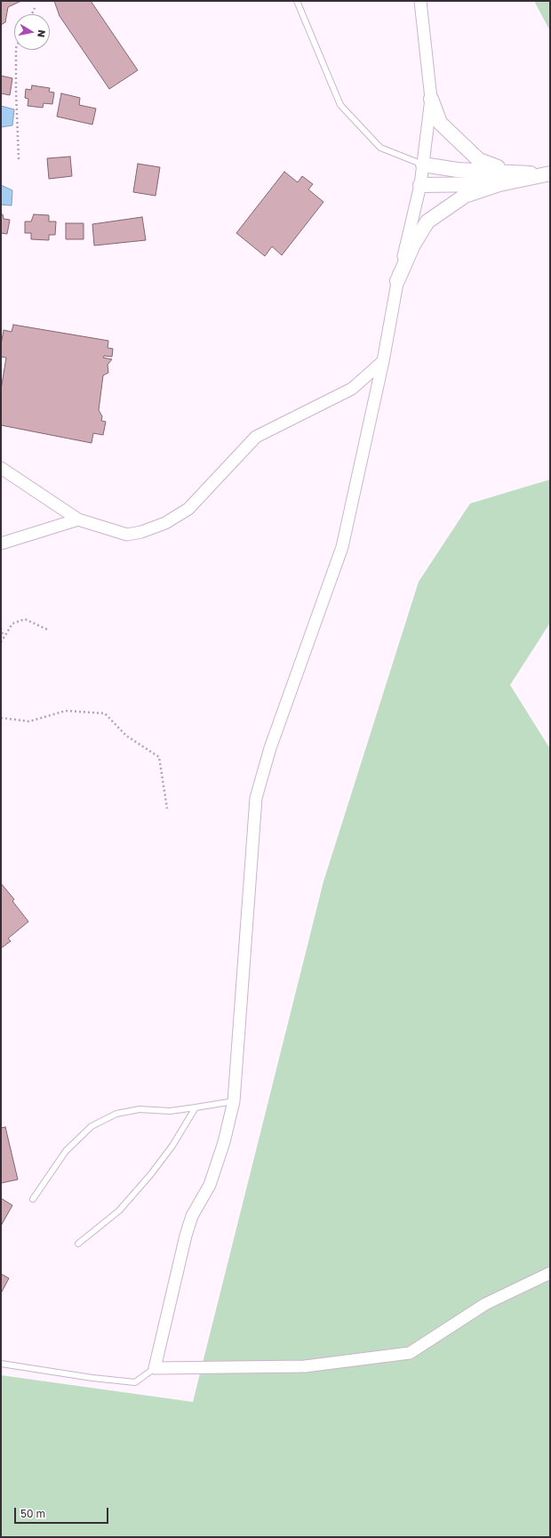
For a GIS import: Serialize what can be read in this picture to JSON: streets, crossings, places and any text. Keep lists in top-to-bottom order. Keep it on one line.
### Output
{"scale_bar":"50 m","north":"right"}
